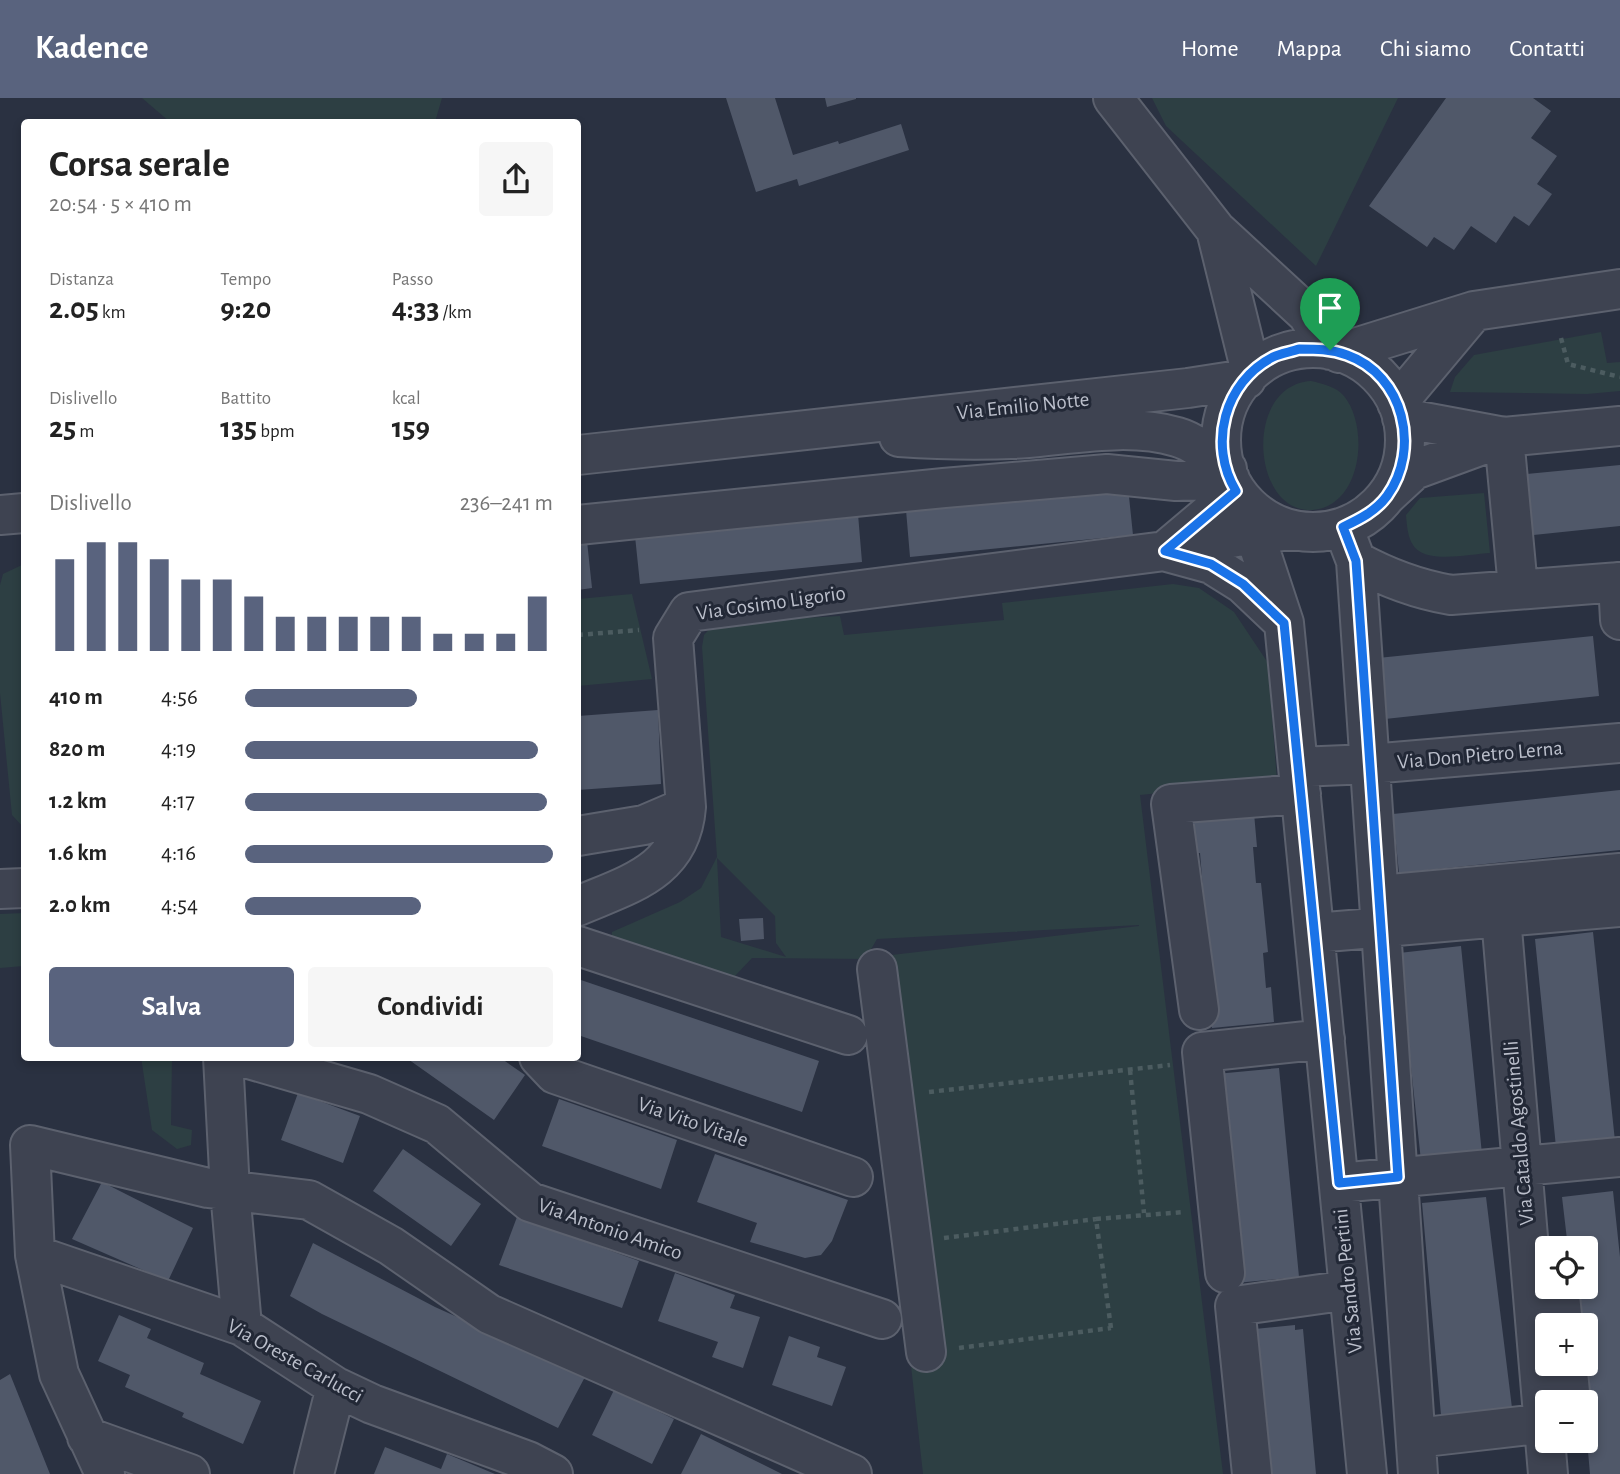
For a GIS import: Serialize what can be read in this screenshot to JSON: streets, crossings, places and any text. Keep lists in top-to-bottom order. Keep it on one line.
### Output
{"streets":{"street":["Via Emilio Notte","Via Cosimo Ligorio","Via Don Pietro Lerna","Via Vito Vitale","Via Cataldo Agostinelli","Via Antonio Amico","Via Sandro Pertini","Via Oreste Carlucci"]},"crossings":[["Via Emilio Notte","Via Sandro Pertini"],["Via Cosimo Ligorio","Via Sandro Pertini"],["Via Don Pietro Lerna","Via Sandro Pertini"]],"page":{"header":"Kadence","nav":["Home","Mappa","Chi siamo","Contatti"],"heading":["Corsa serale","20:54 · 5 × 410 m"],"stats":[["Distanza","2.05 km"],["Tempo","9:20"],["Passo","4:33 /km"],["Dislivello","25 m"],["Battito","135 bpm"],["kcal","159"]],"chart":["Dislivello","236–241 m"],"list":[{"name":"410 m","note":"4:56"},{"name":"820 m","note":"4:19"},{"name":"1.2 km","note":"4:17"},{"name":"1.6 km","note":"4:16"},{"name":"2.0 km","note":"4:54"}],"buttons":["Salva","Condividi"],"map_buttons":["+","−"]}}
